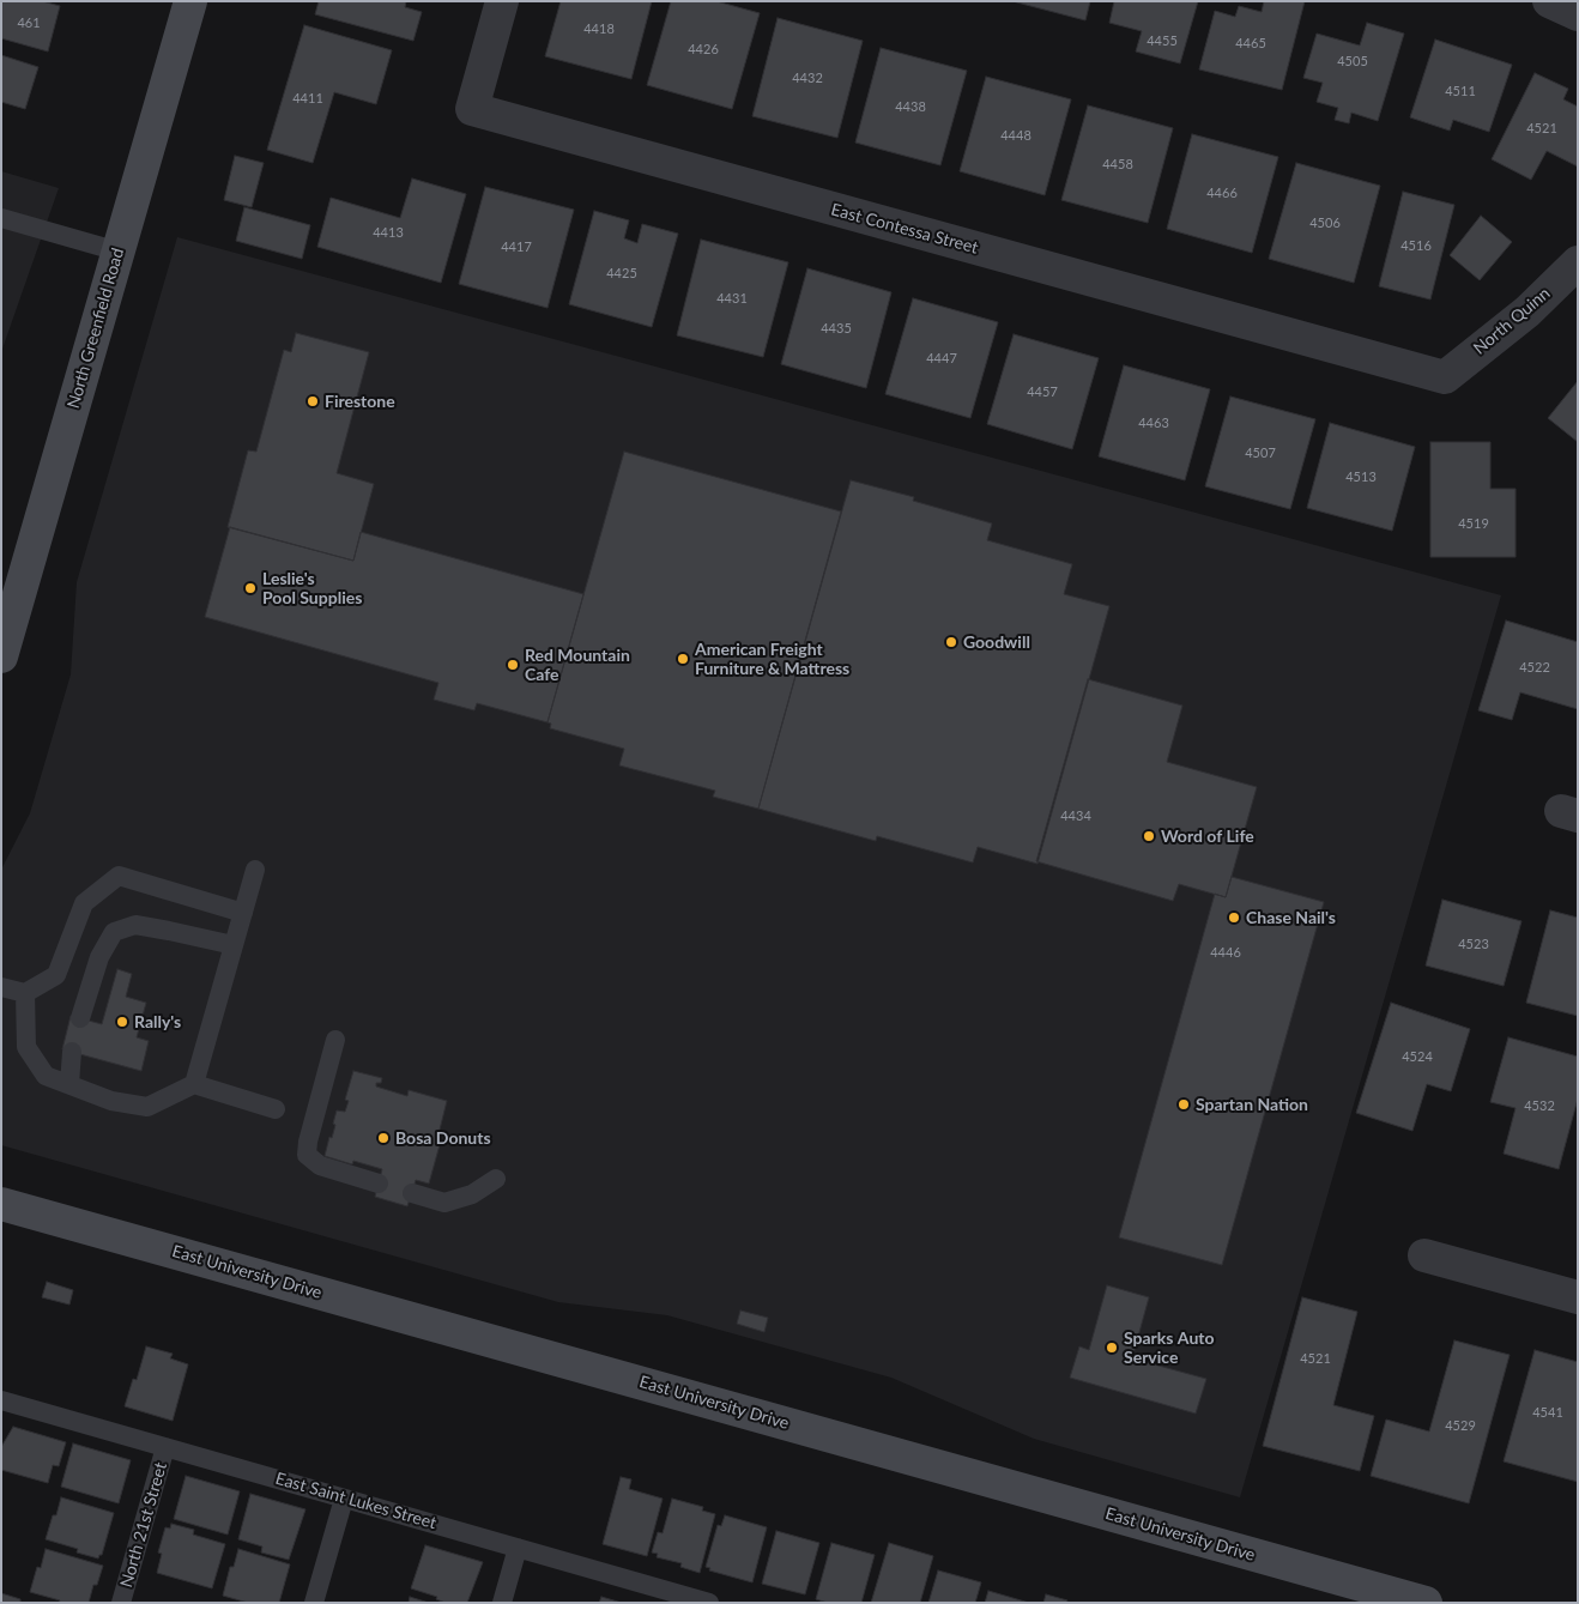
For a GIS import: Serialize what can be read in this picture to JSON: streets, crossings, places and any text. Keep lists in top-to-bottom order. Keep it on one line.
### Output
{"streets":{"main road":["North Greenfield Road","East University Drive"],"street":["East Contessa Street","North Quinn"],"lane":["East Saint Lukes Street","North 21st Street"]},"crossings":[["East Contessa Street","North Quinn"],["East Saint Lukes Street","North 21st Street"]],"places":["Firestone","Leslie's Pool Supplies","Goodwill","American Freight Furniture & Mattress","Red Mountain Cafe","Word of Life","Chase Nail's","Rally's","Spartan Nation","Bosa Donuts","Sparks Auto Service"],"house_numbers":["461","4418","4455","4465","4426","4505","4432","4511","4411","4438","4521","4448","4458","4466","4506","4413","4516","4417","4425","4431","4435","4447","4457","4463","4507","4513","4519","4522","4434","4523","4446","4524","4532","4521","4541","4529"]}
